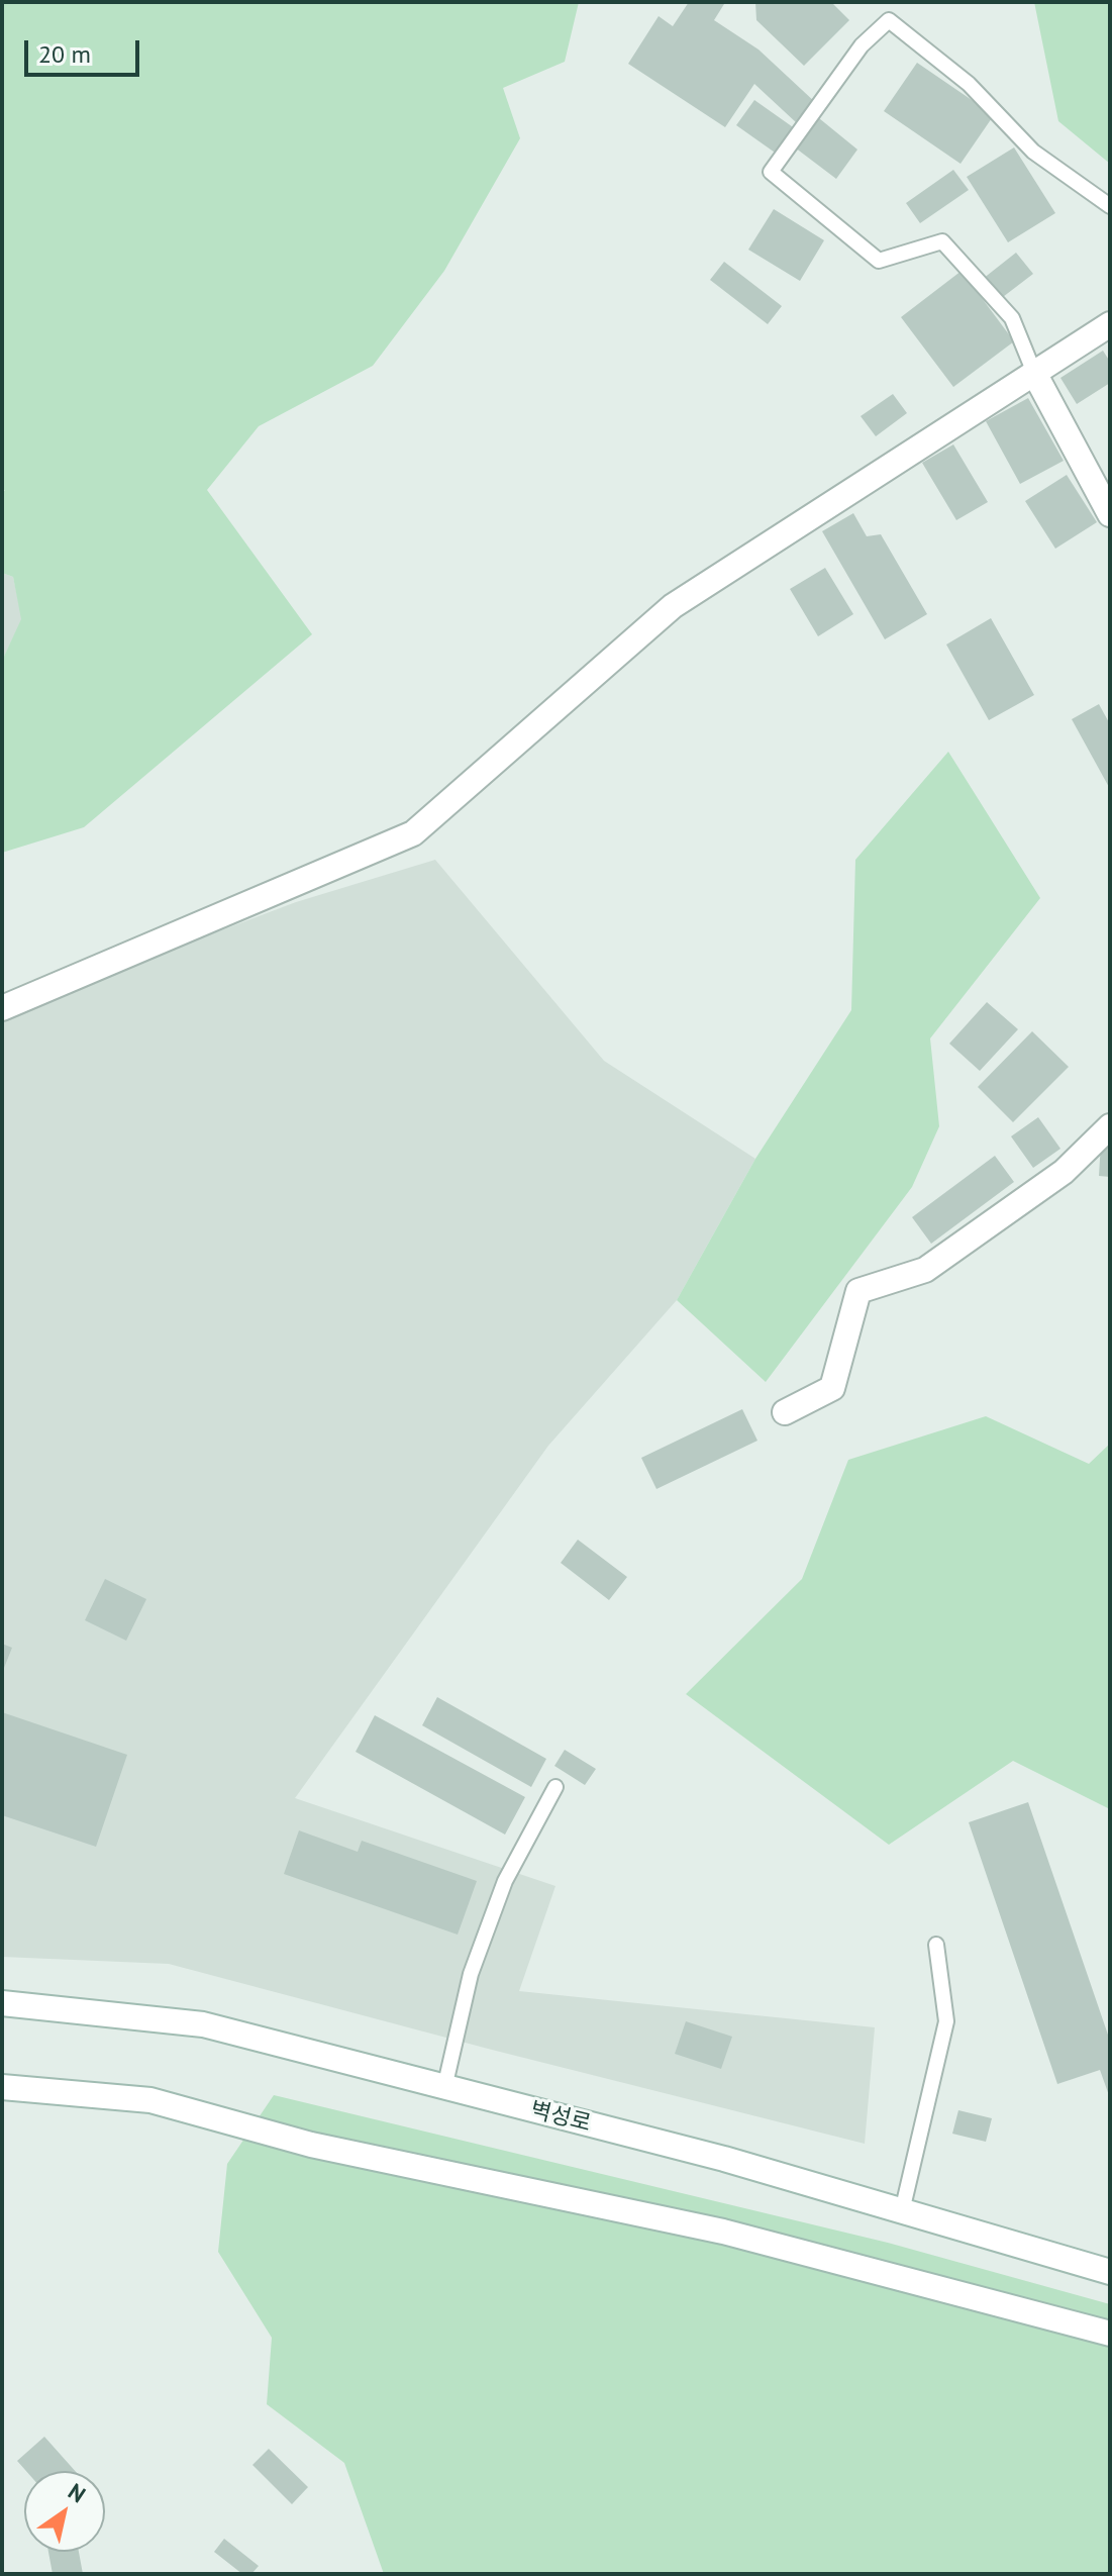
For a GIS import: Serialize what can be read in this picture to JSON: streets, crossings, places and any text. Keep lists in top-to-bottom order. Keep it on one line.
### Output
{"streets":{"main road":["벽성로"]},"scale_bar":"20 m","north":"top right"}
